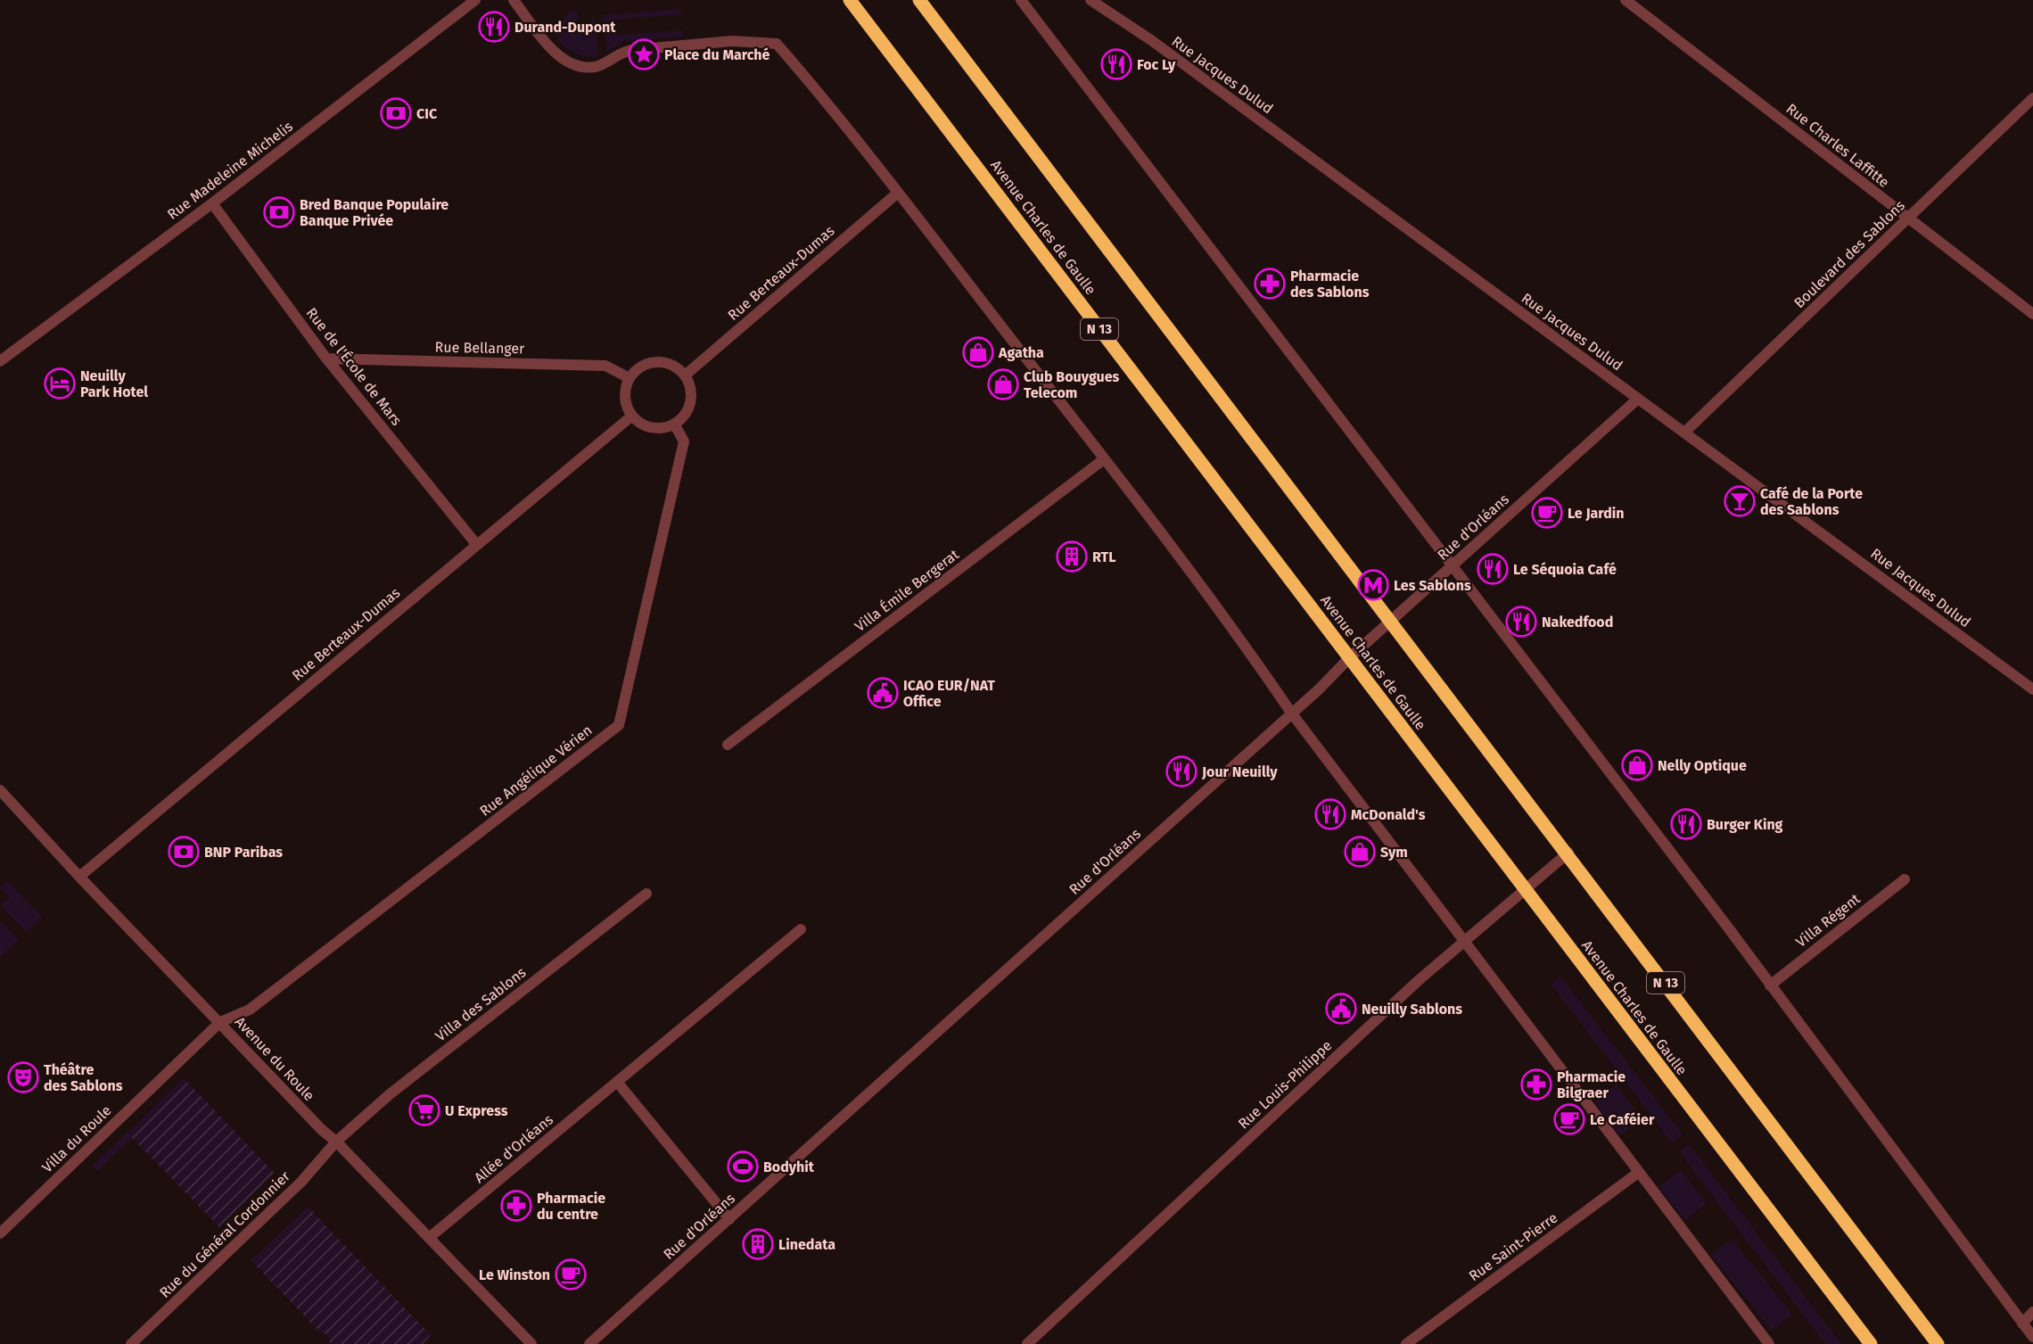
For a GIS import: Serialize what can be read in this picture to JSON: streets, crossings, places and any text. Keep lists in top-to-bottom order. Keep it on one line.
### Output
{"streets":{"main road":["Avenue Charles de Gaulle","N 13"],"street":["Rue Jacques Dulud","Rue Charles Laffitte","Rue Madeleine Michelis","Boulevard des Sablons","Rue Berteaux-Dumas","Rue Bellanger","Rue de l'École de Mars","Rue d'Orléans","Villa Émile Bergerat","Rue Angélique Vérien","Villa Régent","Villa des Sablons","Avenue du Roule","Rue Louis-Philippe","Villa du Roule","Allée d'Orléans","Rue du Général Cordonnier","Rue Saint-Pierre"]},"crossings":[["Rue Jacques Dulud","Boulevard des Sablons"],["Rue Jacques Dulud","Rue d'Orléans"],["Rue Charles Laffitte","Boulevard des Sablons"],["Rue Madeleine Michelis","Rue de l'École de Mars"],["Avenue Charles de Gaulle","Rue d'Orléans"],["Avenue Charles de Gaulle","Rue Louis-Philippe"],["Rue Berteaux-Dumas","Rue Bellanger"],["Rue Berteaux-Dumas","Rue de l'École de Mars"],["Rue Berteaux-Dumas","Rue Angélique Vérien"],["Rue Berteaux-Dumas","Avenue du Roule"],["N 13","Rue d'Orléans"],["N 13","Rue Louis-Philippe"],["Rue Bellanger","Rue de l'École de Mars"],["Rue Bellanger","Rue Angélique Vérien"],["Rue Angélique Vérien","Avenue du Roule"],["Rue Angélique Vérien","Villa du Roule"],["Villa des Sablons","Avenue du Roule"],["Villa des Sablons","Rue du Général Cordonnier"],["Avenue du Roule","Villa du Roule"],["Avenue du Roule","Allée d'Orléans"],["Avenue du Roule","Rue du Général Cordonnier"]],"places":{"restaurant":["Durand-Dupont","Foc Ly","Le Séquoia Café","Nakedfood","Jour Neuilly","McDonald's","Burger King"],"place":["Place du Marché"],"bank":["CIC","Bred Banque Populaire Banque Privée","BNP Paribas"],"pharmacy":["Pharmacie des Sablons","Pharmacie Bilgraer","Pharmacie du centre"],"shop":["Agatha","Club Bouygues Telecom","Nelly Optique","Sym"],"hotel":["Neuilly Park Hotel"],"bar":["Café de la Porte des Sablons"],"cafe":["Le Jardin","Le Caféier","Le Winston"],"building":["RTL","Linedata"],"metro station":["Les Sablons"],"public building":["ICAO EUR/NAT Office","Neuilly Sablons"],"theatre":["Théâtre des Sablons"],"supermarket":["U Express"],"sports":["Bodyhit"]}}
